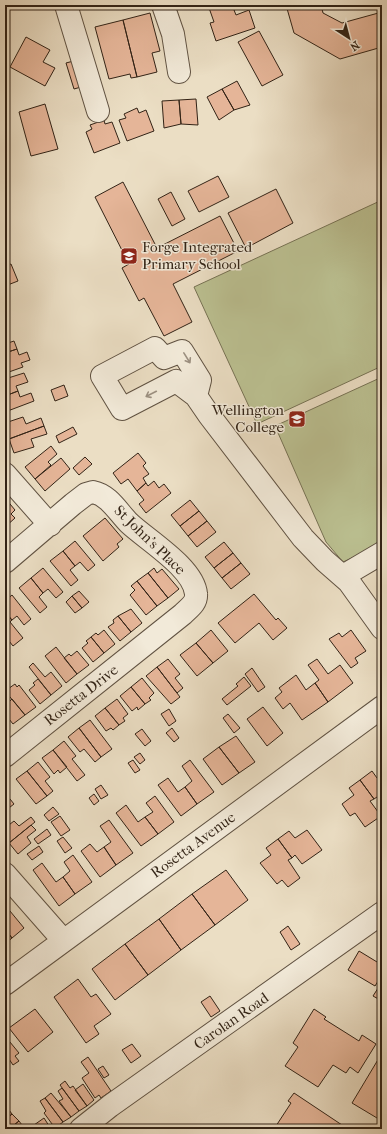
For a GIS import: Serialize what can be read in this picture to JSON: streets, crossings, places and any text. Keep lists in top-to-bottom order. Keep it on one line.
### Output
{"streets":{"street":["St John's Place","Rosetta Drive","Rosetta Avenue","Carolan Road"]},"crossings":[["St John's Place","Rosetta Drive"]],"places":{"school or university":["Forge Integrated Primary School","Wellington College"]},"north":"bottom right"}
